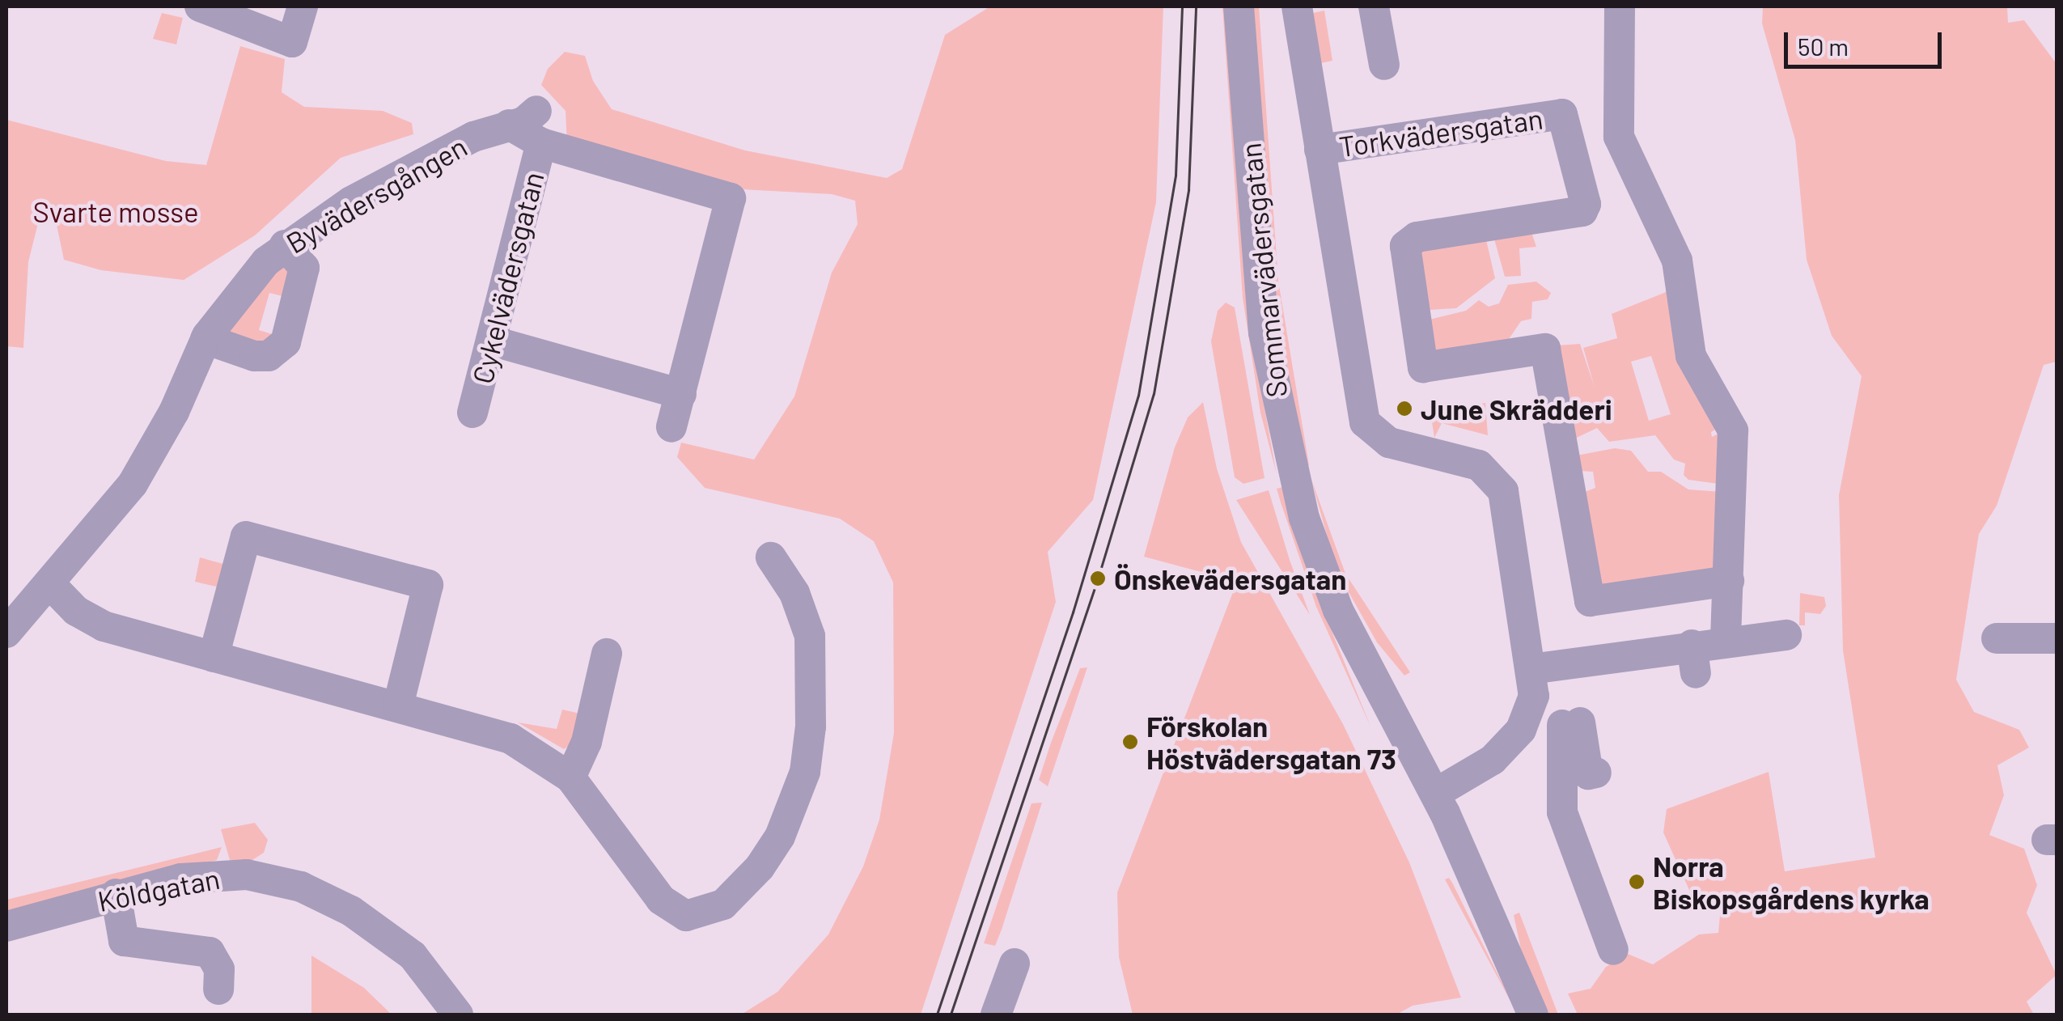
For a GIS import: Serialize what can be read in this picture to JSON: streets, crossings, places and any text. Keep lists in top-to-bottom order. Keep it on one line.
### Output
{"streets":{"street":["Torkvädersgatan","Byvädersgången","Sommarvädersgatan","Cykelvädersgatan","Köldgatan"]},"crossings":[["Byvädersgången","Cykelvädersgatan"]],"parks":["Svarte mosse"],"places":["June Skrädderi","Önskevädersgatan","Förskolan Höstvädersgatan 73","Norra Biskopsgårdens kyrka"],"scale_bar":"50 m"}
